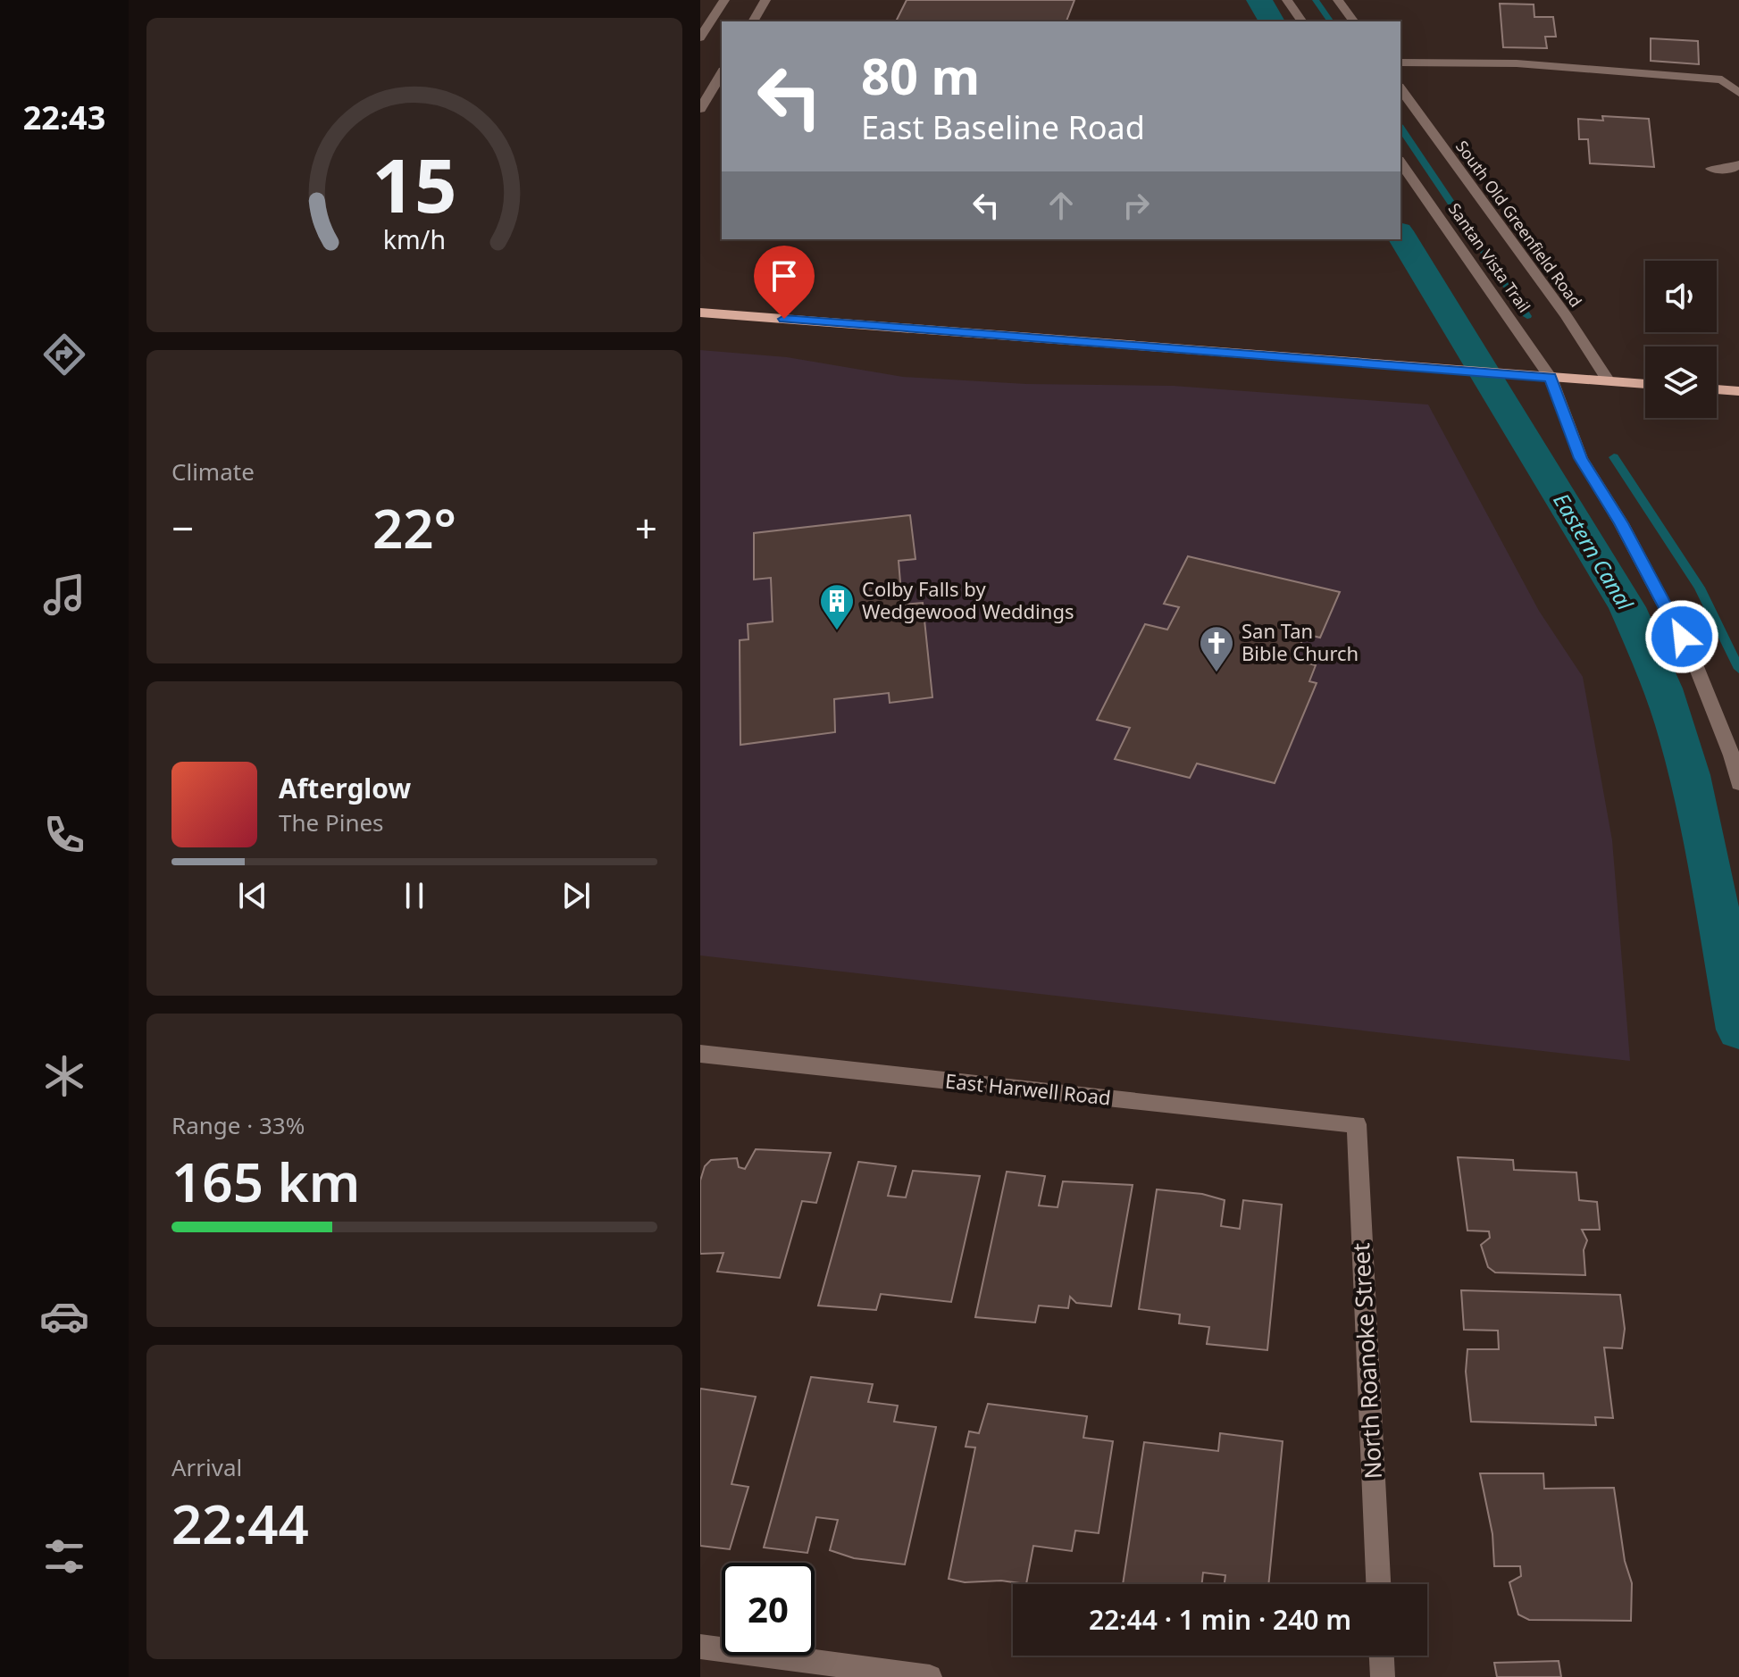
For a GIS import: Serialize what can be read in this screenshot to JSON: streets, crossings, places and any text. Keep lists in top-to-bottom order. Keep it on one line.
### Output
{"streets":{"street":["South Old Greenfield Road","Santan Vista Trail","East Harwell Road","North Roanoke Street"]},"crossings":[["East Harwell Road","North Roanoke Street"]],"water":["Eastern Canal"],"places":{"building":["Colby Falls by Wedgewood Weddings"],"church":["San Tan Bible Church"]},"page":{"tabs":"22:43","turn":["80 m","East Baseline Road"],"tile":["Climate",["Range · 33%","165 km"],["Arrival","22:44"]],"heat":["−","22°","+"],"song":["Afterglow","The Pines"],"limit":"20","trip":"22:44 · 1 min · 240 m","gauge":["15","km/h"]}}
